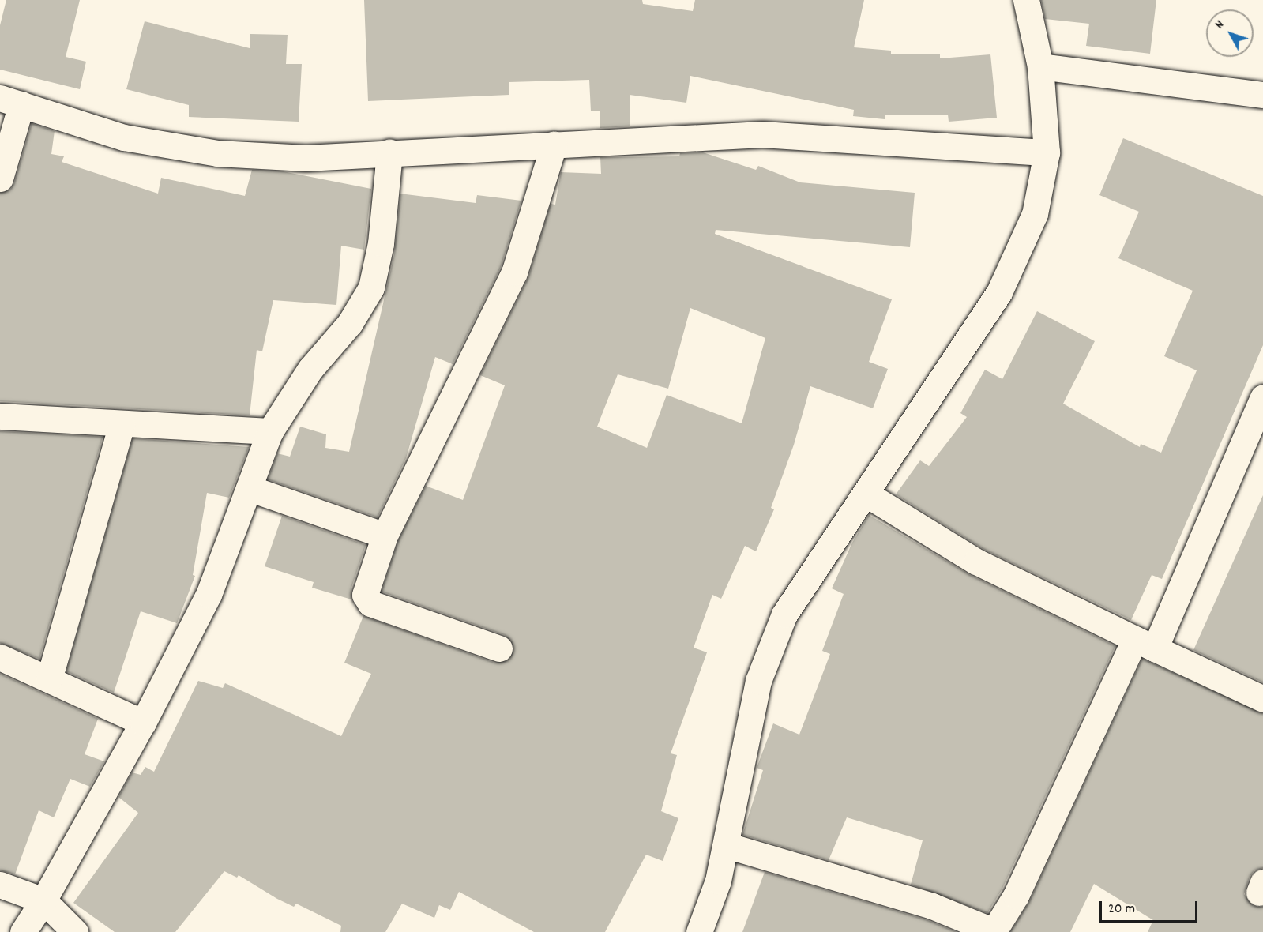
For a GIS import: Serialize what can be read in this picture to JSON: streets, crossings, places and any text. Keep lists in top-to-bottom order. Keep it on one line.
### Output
{"scale_bar":"20 m","north":"top left"}
